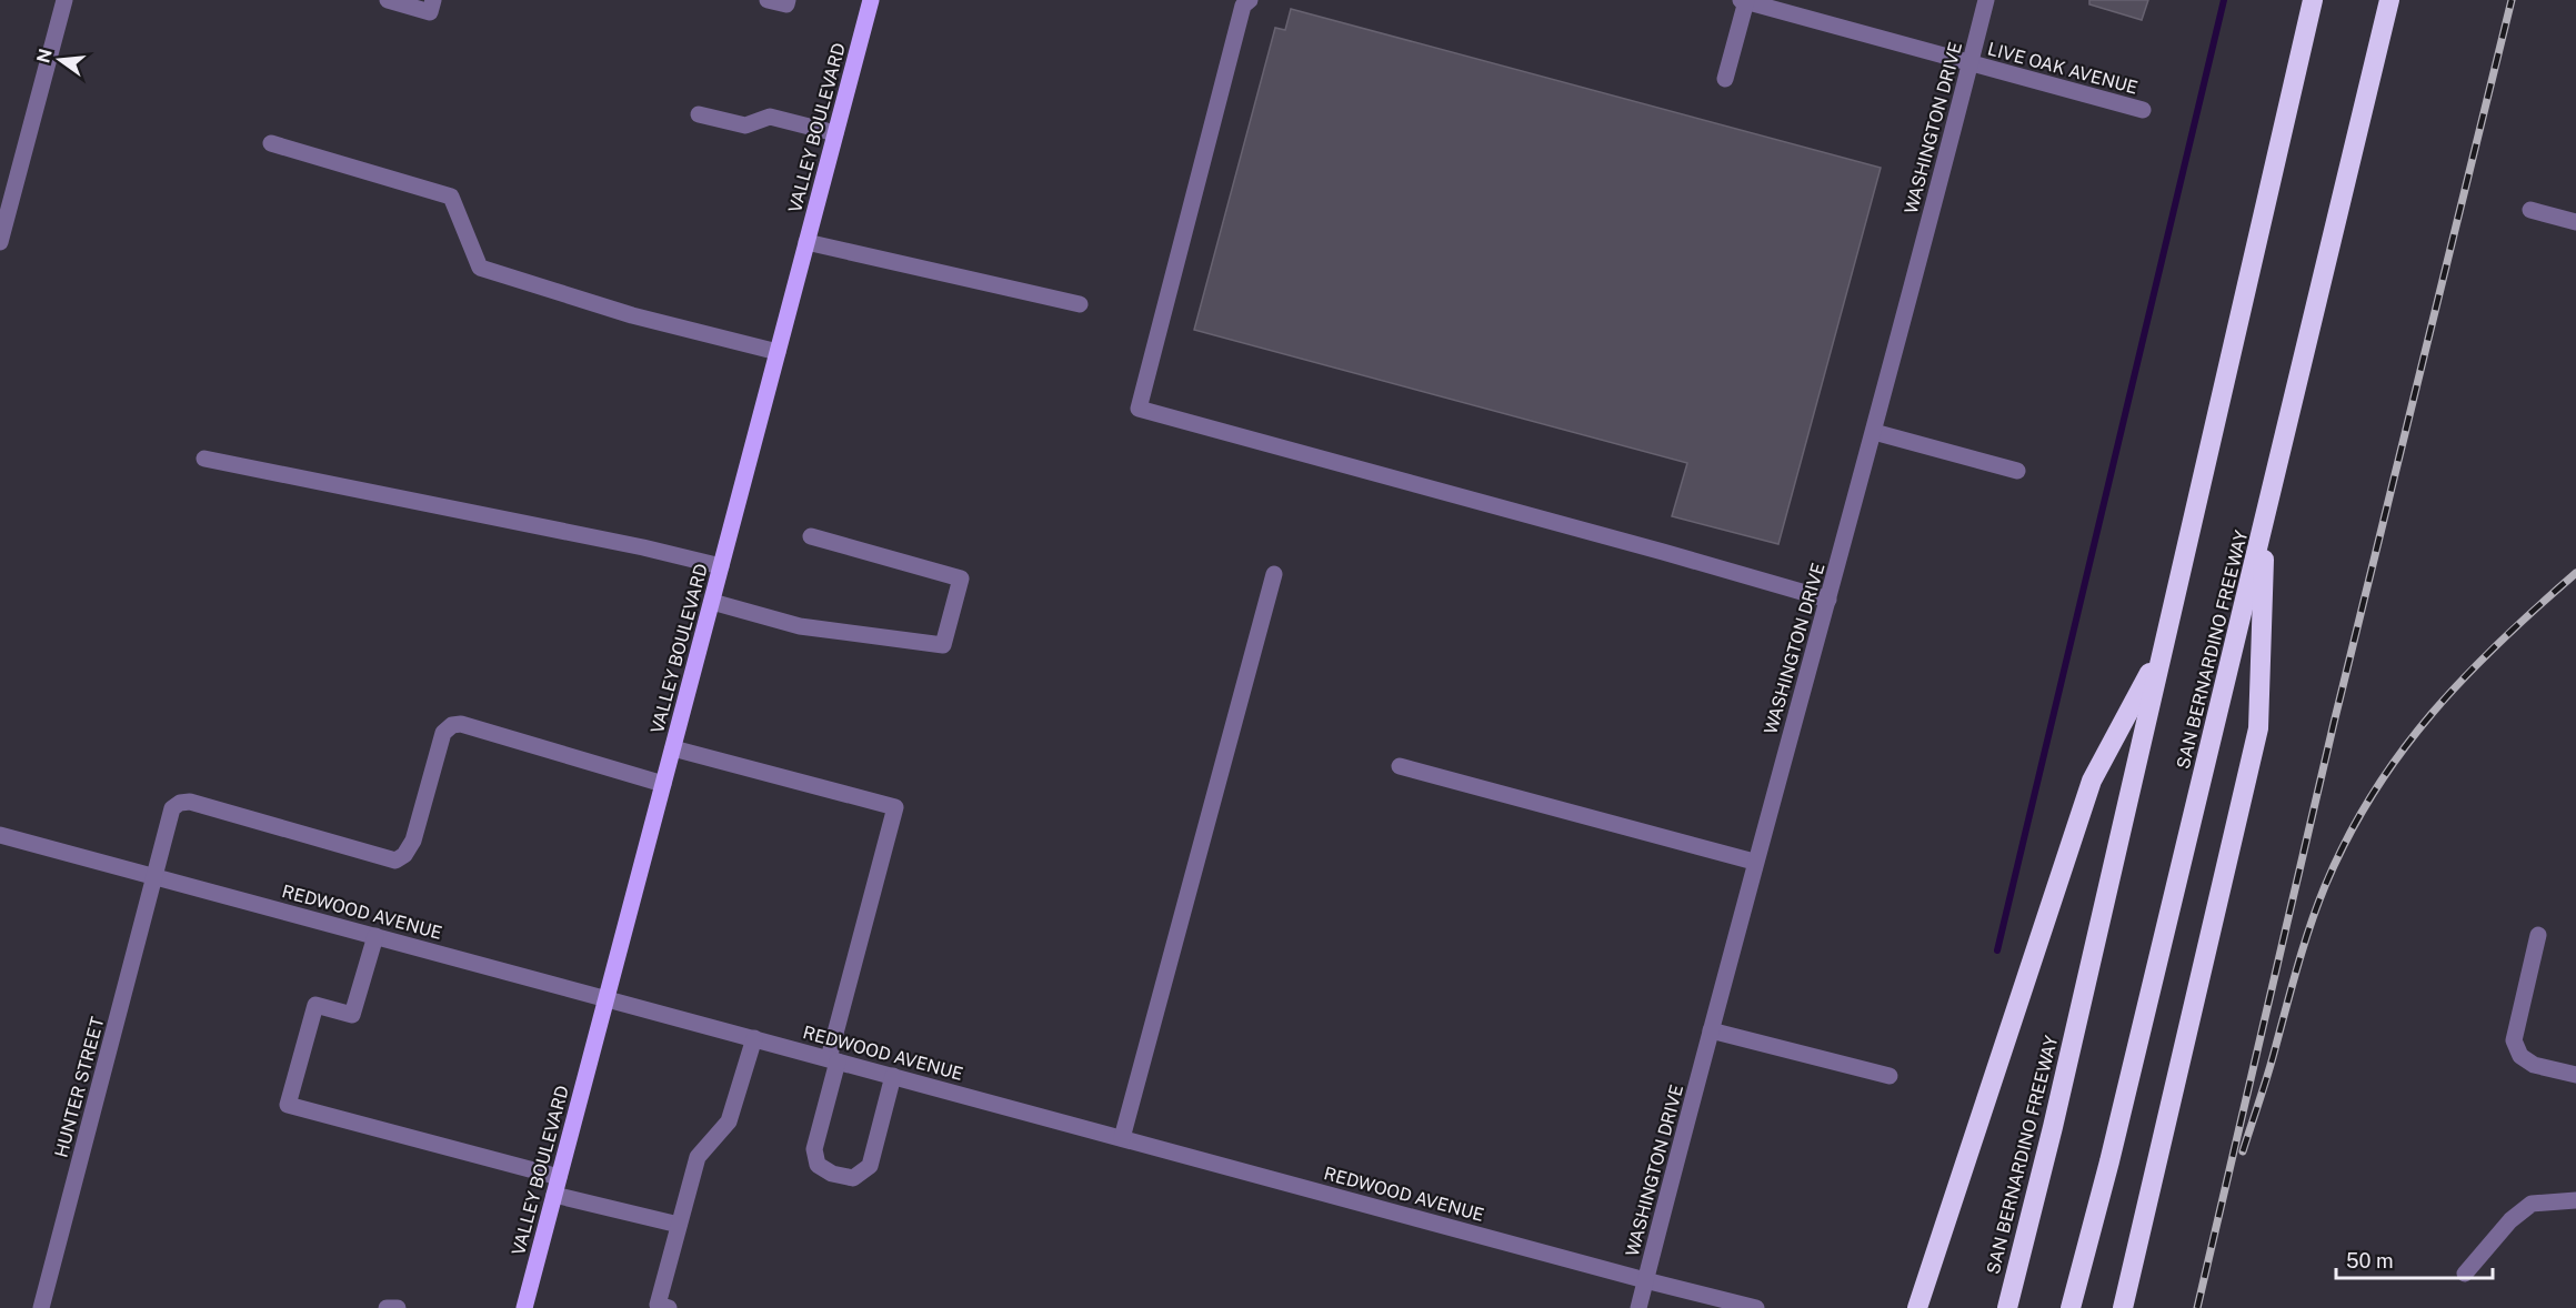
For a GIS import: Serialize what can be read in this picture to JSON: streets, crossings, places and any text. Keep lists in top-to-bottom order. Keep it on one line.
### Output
{"streets":{"highway":["SAN BERNARDINO FREEWAY"],"main road":["VALLEY BOULEVARD"],"street":["LIVE OAK AVENUE","WASHINGTON DRIVE","REDWOOD AVENUE","HUNTER STREET"]},"crossings":[["LIVE OAK AVENUE","WASHINGTON DRIVE"],["VALLEY BOULEVARD","REDWOOD AVENUE"],["VALLEY BOULEVARD","HUNTER STREET"],["WASHINGTON DRIVE","REDWOOD AVENUE"],["REDWOOD AVENUE","HUNTER STREET"]],"scale_bar":"50 m","north":"left"}
